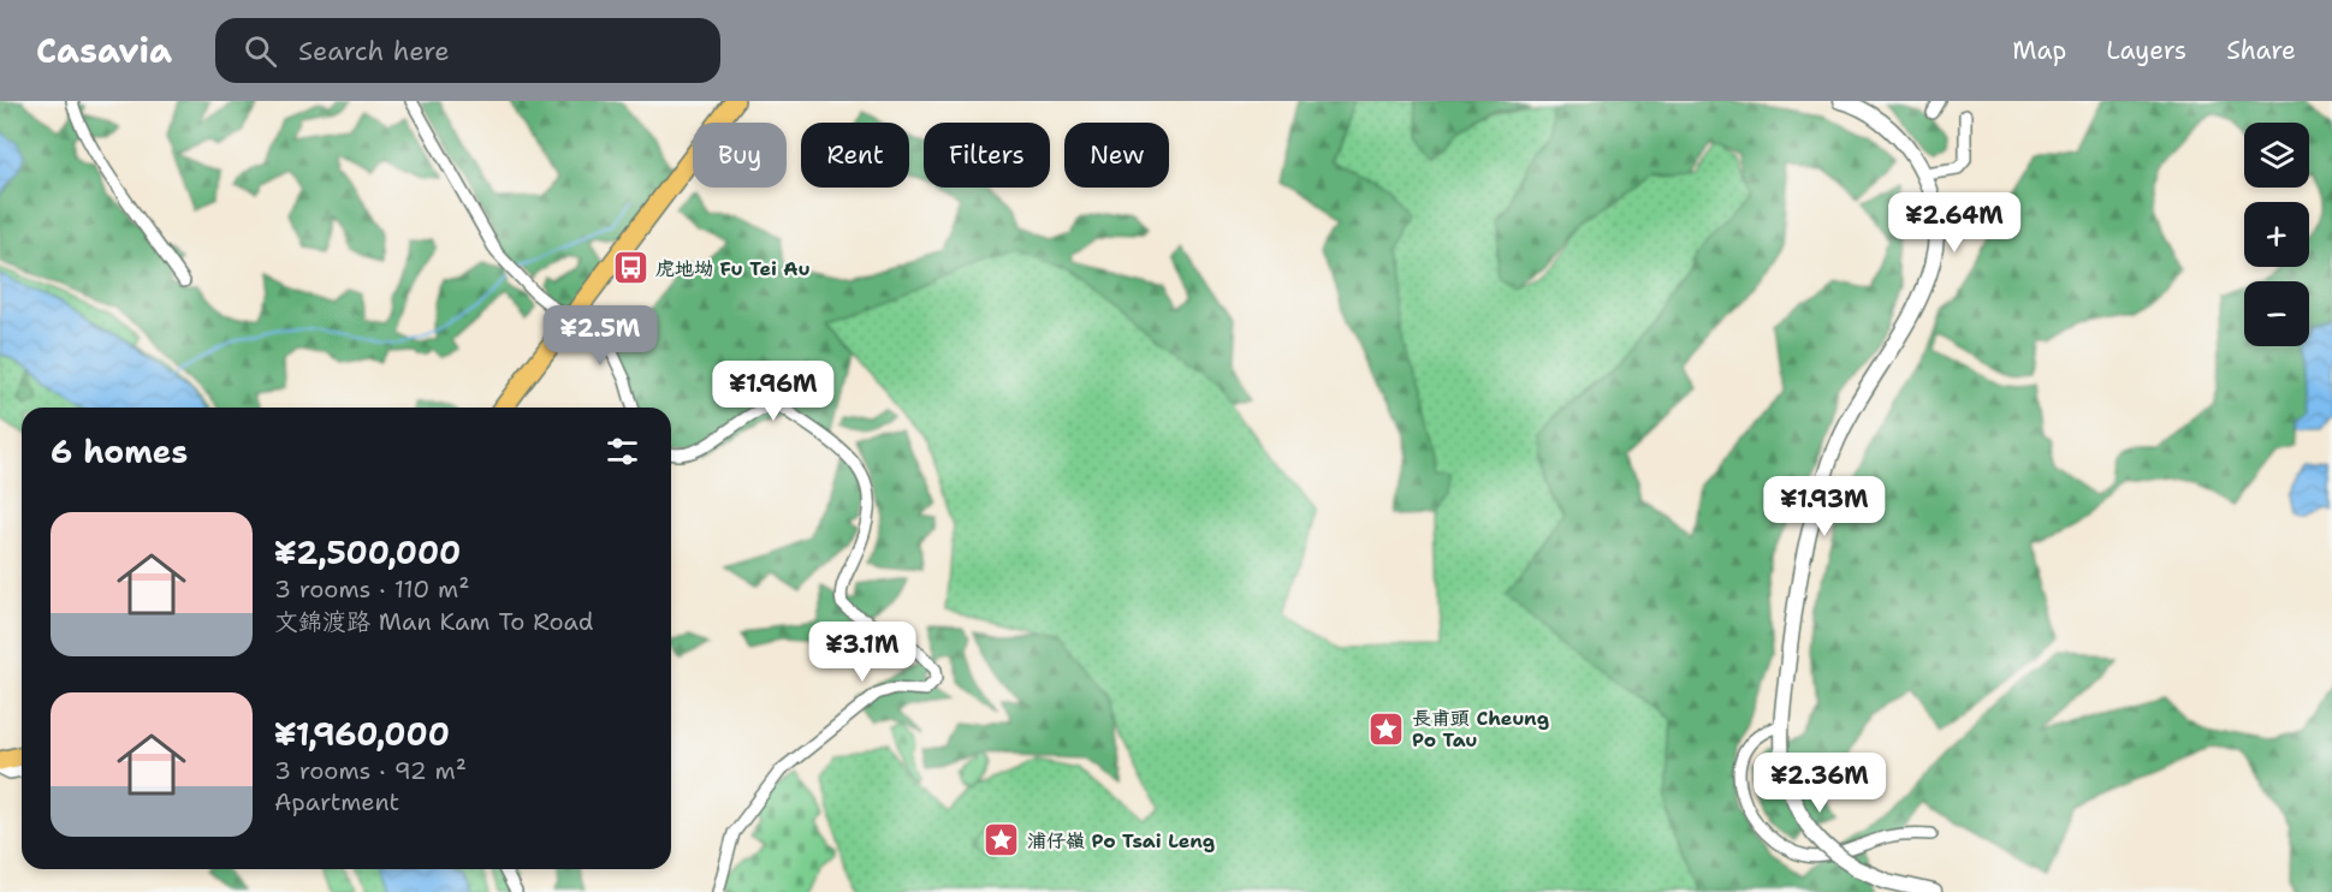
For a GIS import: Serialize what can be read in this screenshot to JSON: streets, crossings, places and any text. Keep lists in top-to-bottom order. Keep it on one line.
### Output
{"places":{"bus stop":["虎地坳 Fu Tei Au"],"place":["長甫頭 Cheung Po Tau","浦仔嶺 Po Tsai Leng"]},"page":{"header":"Casavia","search":"Search here","nav":["Map","Layers","Share"],"map_buttons":["+","−"],"chip":["Buy","Rent","Filters","New"],"price":["¥2.64M","¥2.5M","¥1.96M","¥1.93M","¥3.1M","¥2.36M"],"heading":"6 homes","list":[{"name":"¥2,500,000","note":"3 rooms · 110 m² · 文錦渡路 Man Kam To Road"},{"name":"¥1,960,000","note":"3 rooms · 92 m² · Apartment"}]}}
